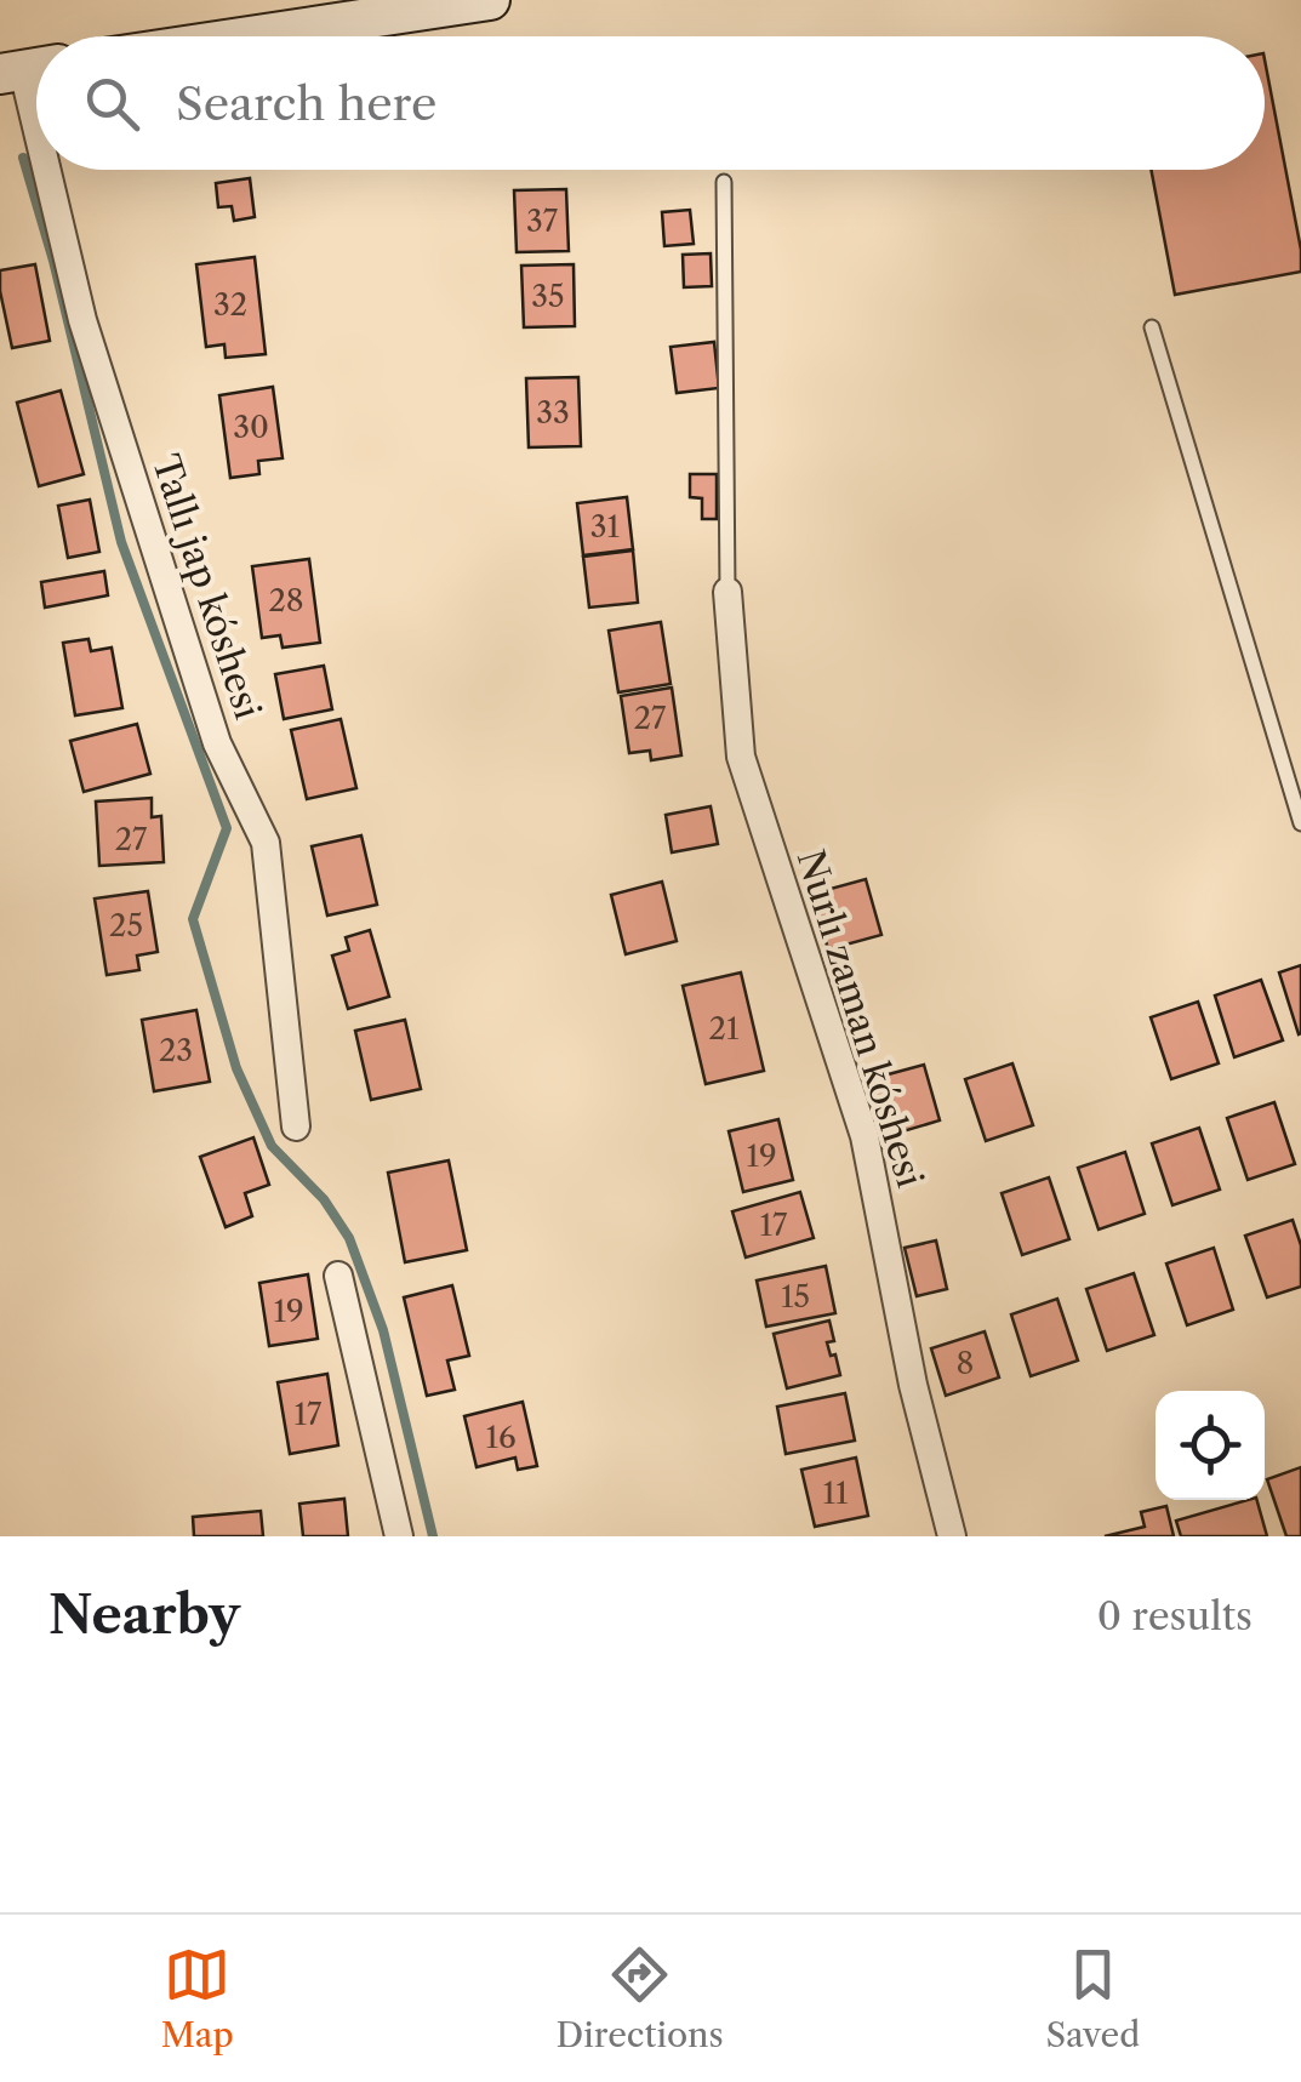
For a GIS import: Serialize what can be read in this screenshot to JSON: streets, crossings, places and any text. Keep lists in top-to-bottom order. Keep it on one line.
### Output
{"streets":{"street":["Tallı jap kóshesi","Nurlı zaman kóshesi"]},"house_numbers":["37","35","32","33","30","31","28","27","27","25","21","23","19","17","15","19","8","17","16","11"],"page":{"search":"Search here","heading":["Nearby","0 results"],"nav":["Map","Directions","Saved"]}}
